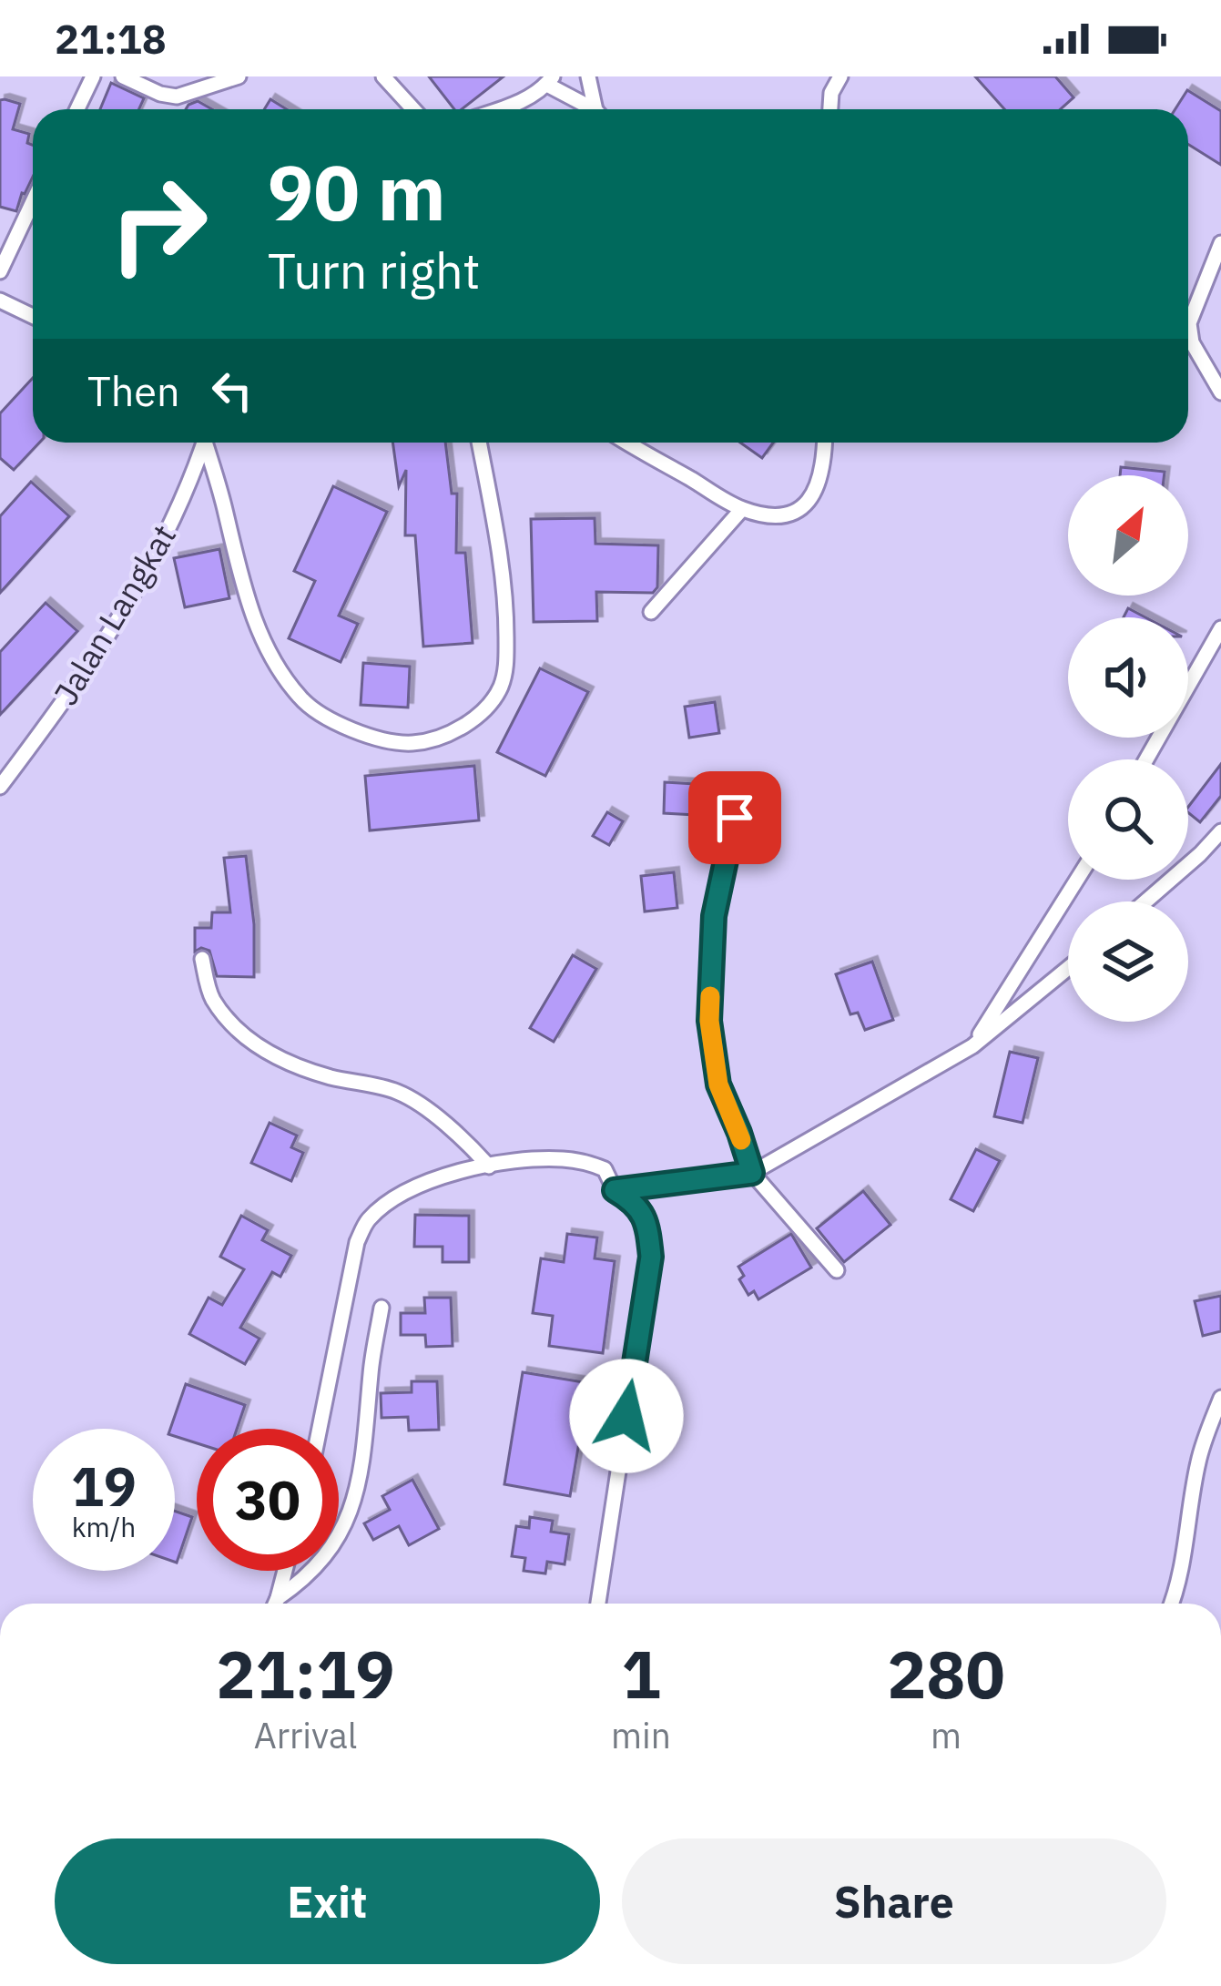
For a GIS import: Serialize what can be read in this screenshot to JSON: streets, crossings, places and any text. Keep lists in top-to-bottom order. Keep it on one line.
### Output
{"streets":{"street":["Jalan Langkat"]},"north":"top right","page":{"status":"21:18","turn":["90 m","Turn right"],"then":"Then","speed":"19 km/h","limit":"30","eta":["21:19","Arrival","1","min","280","m"],"buttons":["Exit","Share"]}}
